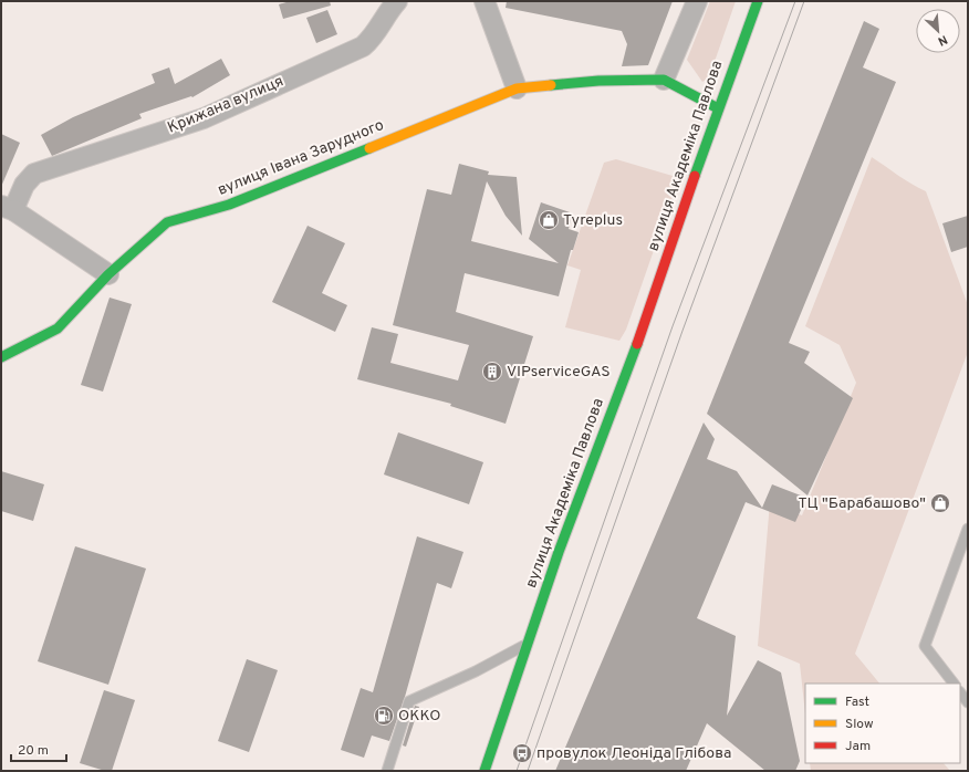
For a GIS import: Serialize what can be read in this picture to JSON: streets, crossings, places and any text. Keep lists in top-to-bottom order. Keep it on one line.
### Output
{"streets":{"main road":["вулиця Академіка Павлова","вулиця Івана Зарудного"],"street":["Крижана вулиця"]},"places":{"shop":["Tyreplus","ТЦ \"Барабашово\""],"building":["VIPserviceGAS"],"fuel station":["ОККО"],"bus stop":["провулок Леоніда Глібова"]},"legend":["Fast","Slow","Jam"],"scale_bar":"20 m","north":"bottom right"}
